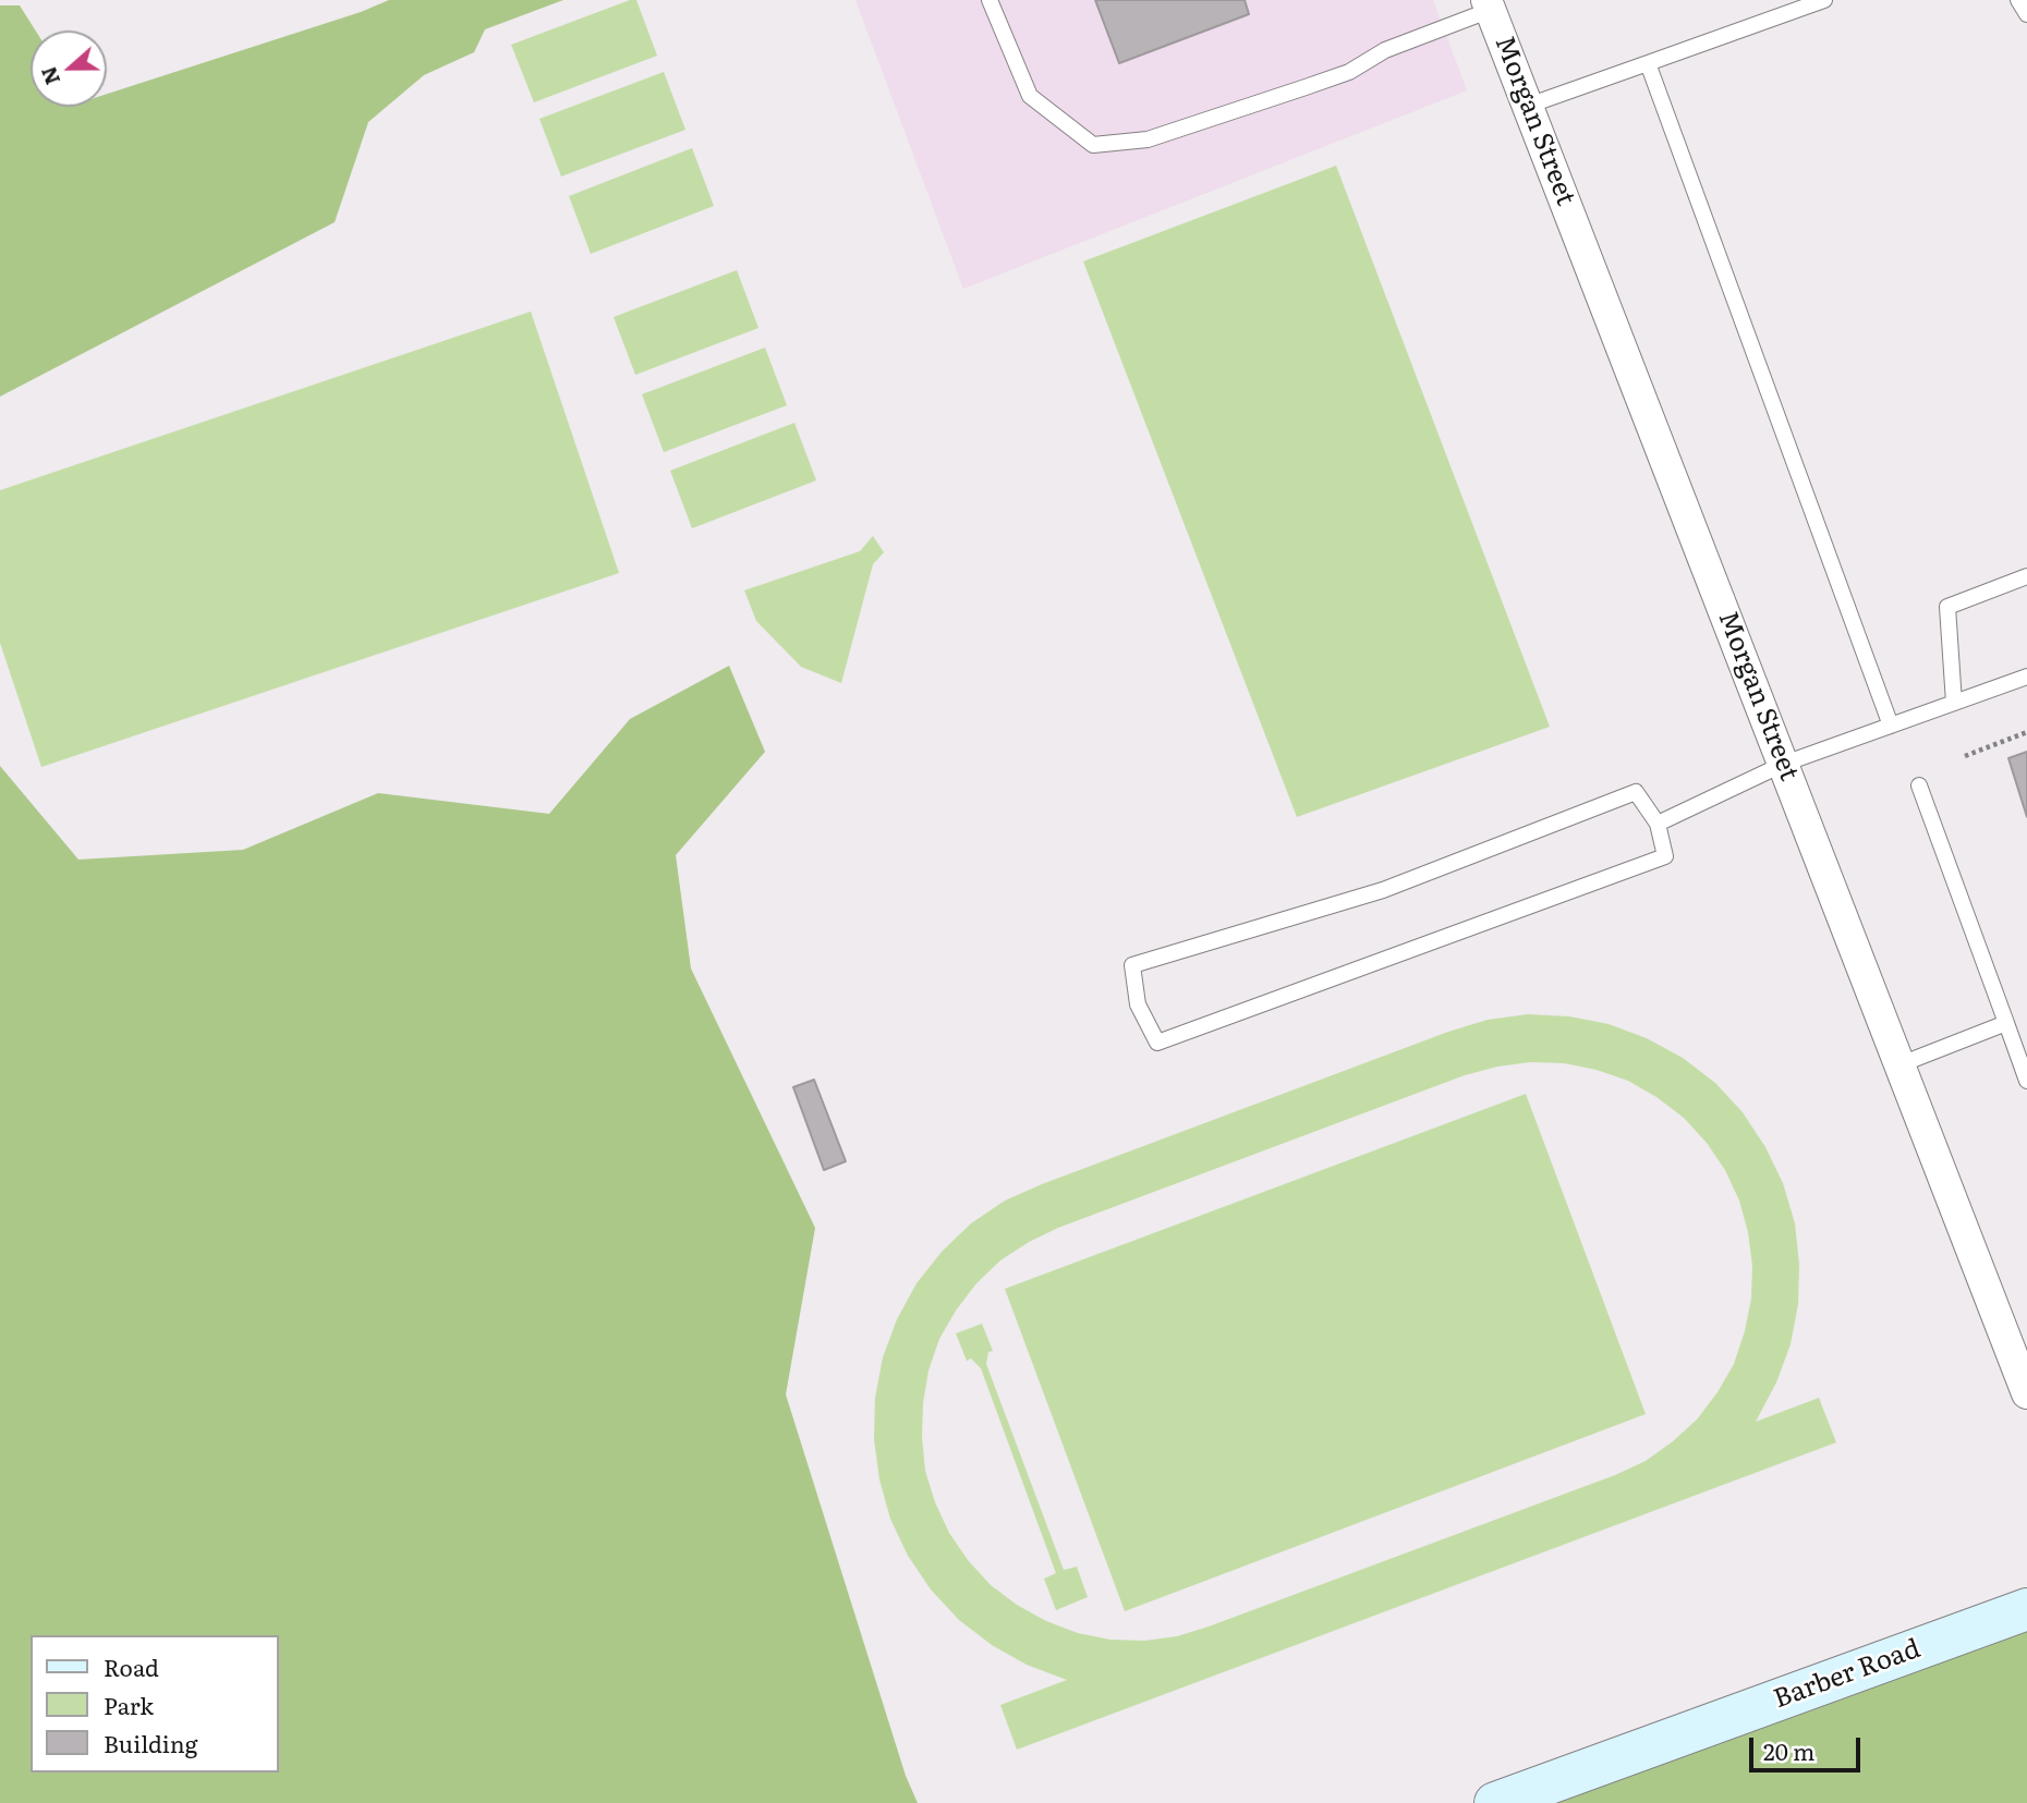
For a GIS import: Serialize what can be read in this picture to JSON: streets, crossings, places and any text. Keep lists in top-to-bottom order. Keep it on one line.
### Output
{"streets":{"main road":["Barber Road"],"street":["Morgan Street"]},"legend":["Road","Park","Building"],"scale_bar":"20 m","north":"left"}
